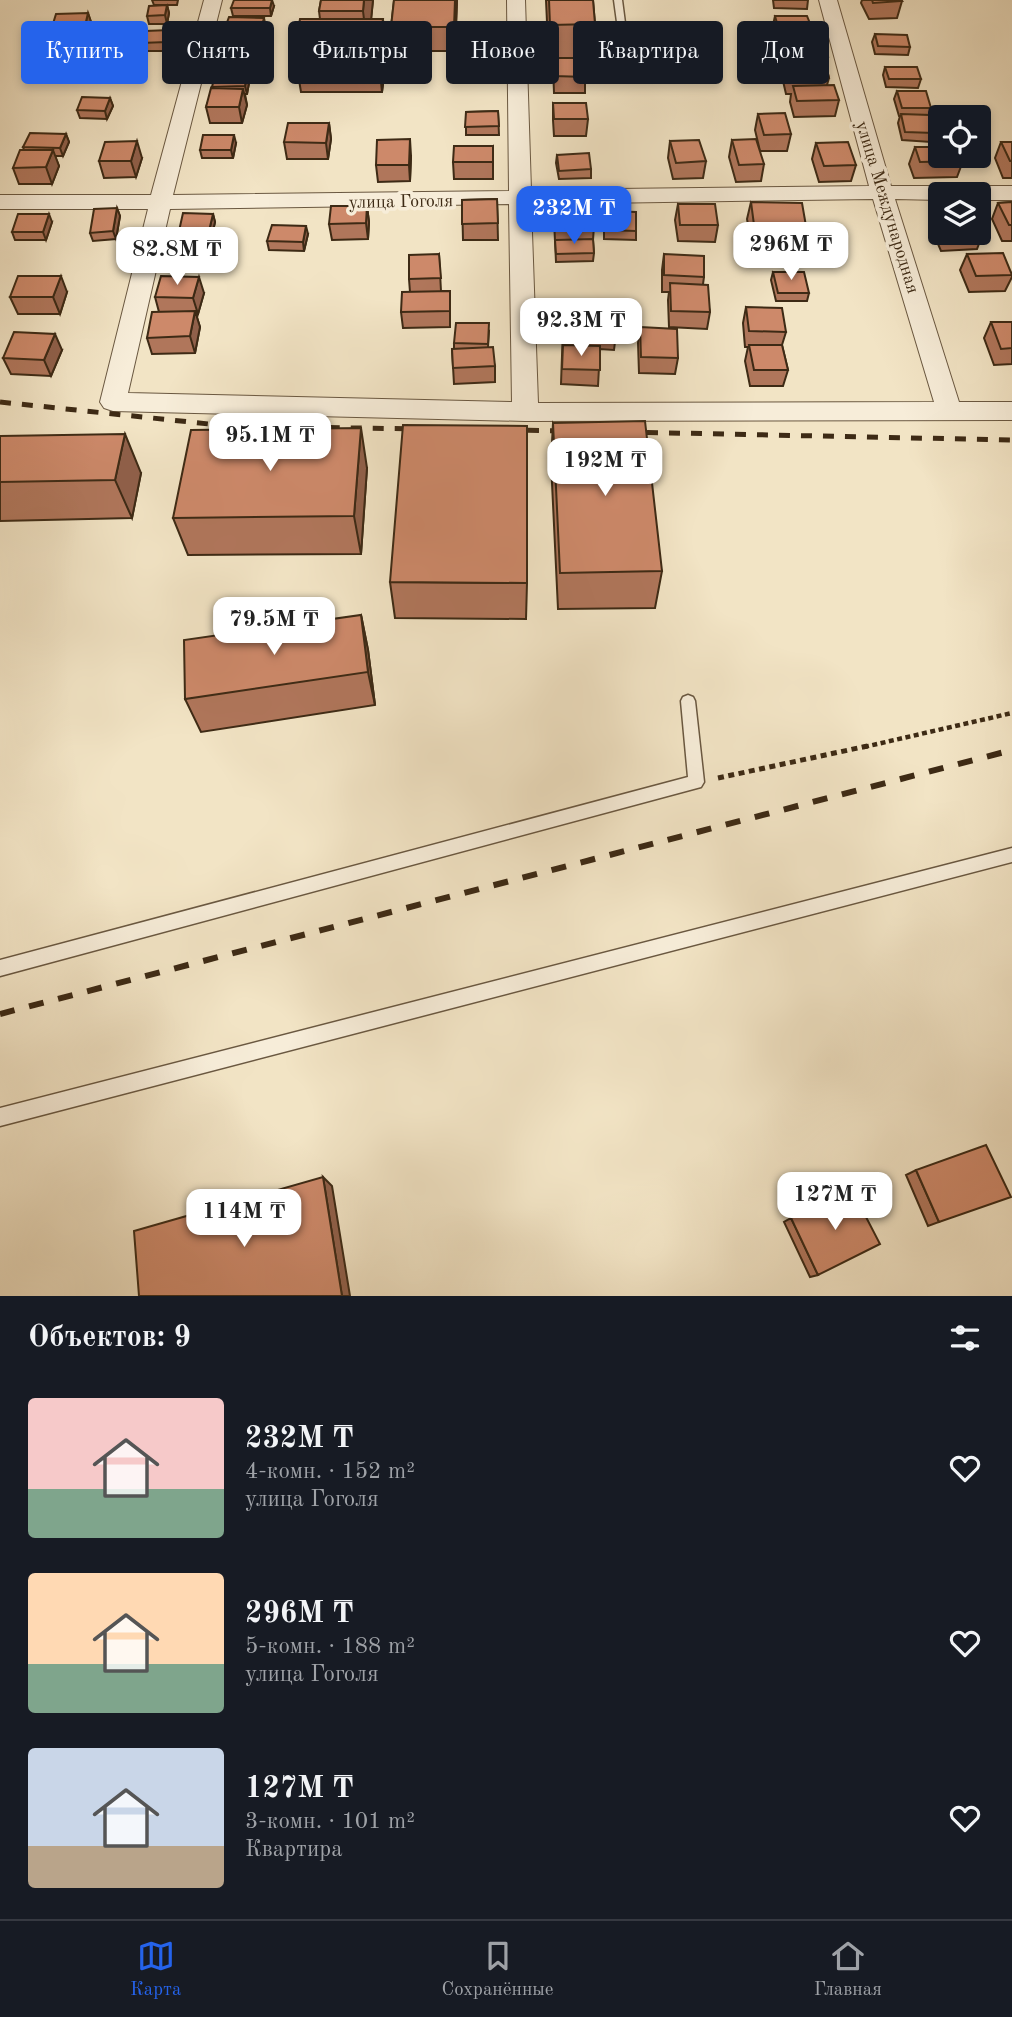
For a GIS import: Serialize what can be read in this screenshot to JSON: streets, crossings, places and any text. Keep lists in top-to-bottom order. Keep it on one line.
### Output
{"streets":{"street":["улица Гоголя","улица Международная"]},"crossings":[["улица Гоголя","улица Международная"]],"page":{"chip":["Купить","Снять","Фильтры","Новое","Квартира","Дом"],"price":["232M ₸","296M ₸","82.8M ₸","92.3M ₸","95.1M ₸","192M ₸","79.5M ₸","127M ₸","114M ₸"],"heading":"Объектов: 9","list":[{"name":"232M ₸","note":"4-комн. · 152 m² · улица Гоголя"},{"name":"296M ₸","note":"5-комн. · 188 m² · улица Гоголя"},{"name":"127M ₸","note":"3-комн. · 101 m² · Квартира"}],"tabs":["Карта","Сохранённые","Главная"]}}
